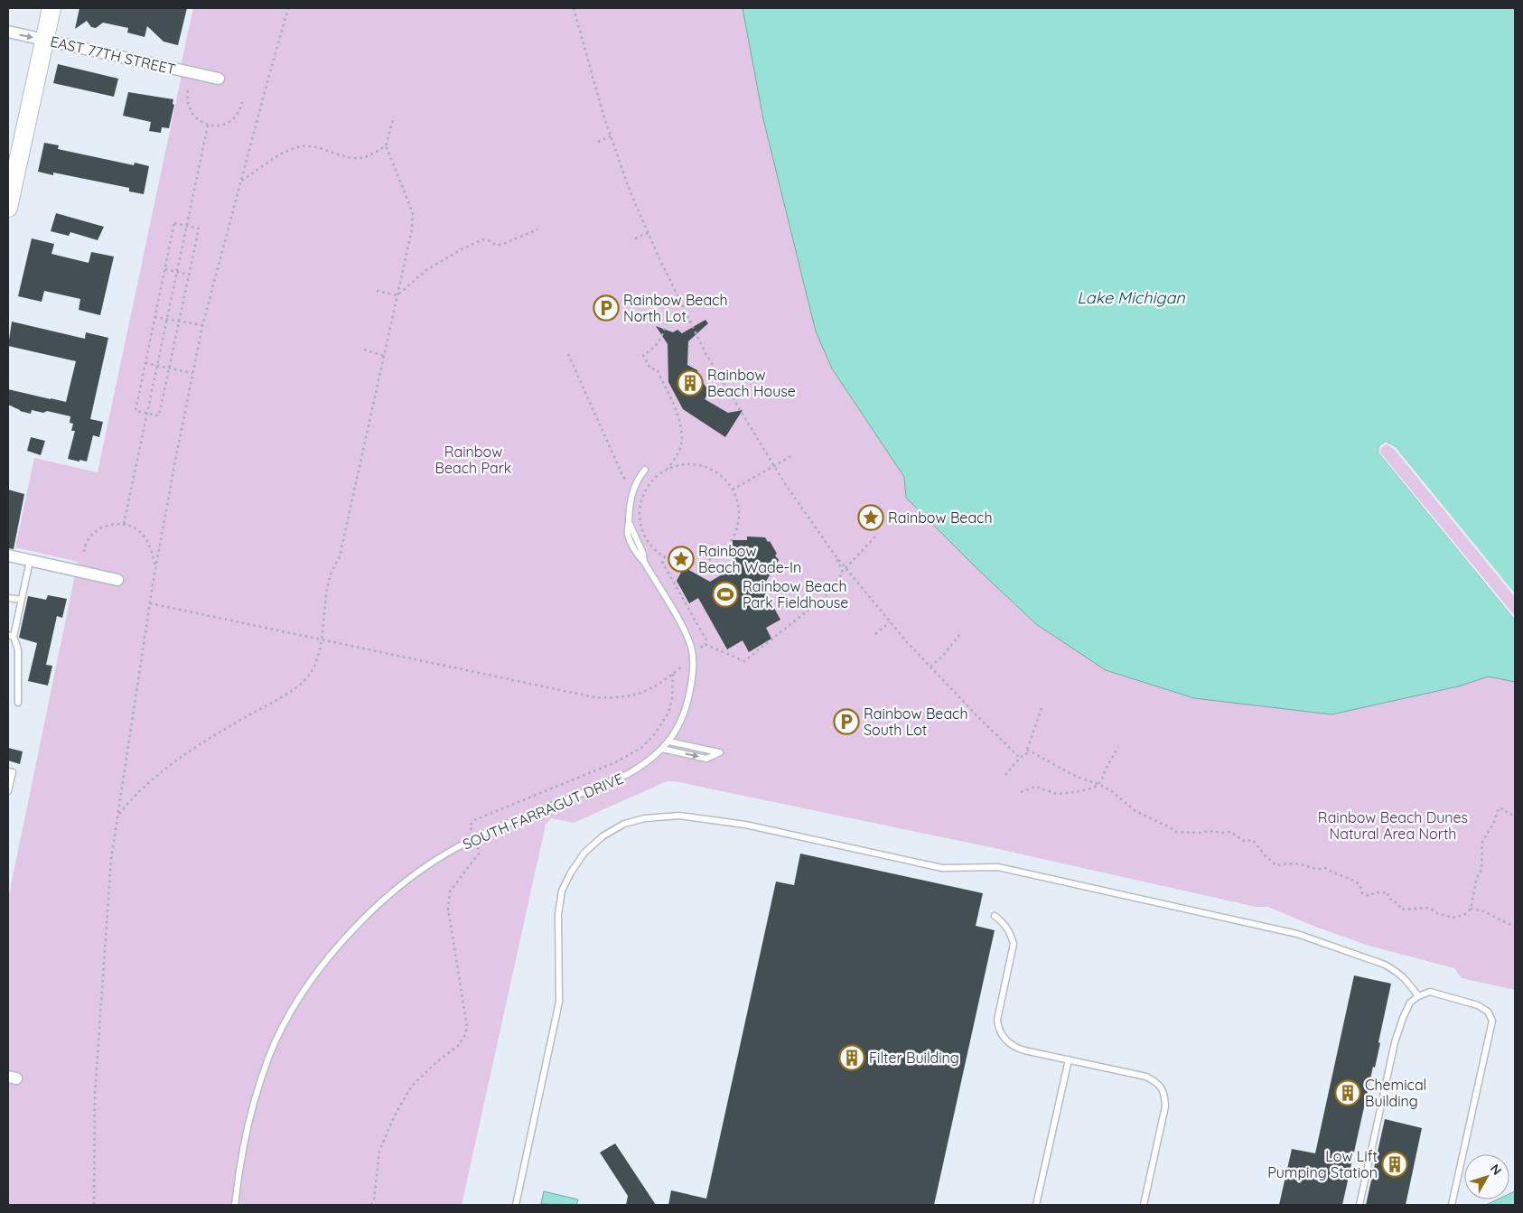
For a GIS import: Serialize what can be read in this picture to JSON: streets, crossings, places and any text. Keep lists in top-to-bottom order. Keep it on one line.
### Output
{"streets":{"street":["EAST 77TH STREET"],"lane":["SOUTH FARRAGUT DRIVE"]},"water":["Lake Michigan"],"parks":["Rainbow Beach Park","Rainbow Beach Dunes Natural Area North"],"places":{"parking":["Rainbow Beach North Lot","Rainbow Beach South Lot"],"building":["Rainbow Beach House","Filter Building","Chemical Building","Low Lift Pumping Station"],"place":["Rainbow Beach","Rainbow Beach Wade-In"],"sports":["Rainbow Beach Park Fieldhouse"]},"north":"top right"}
